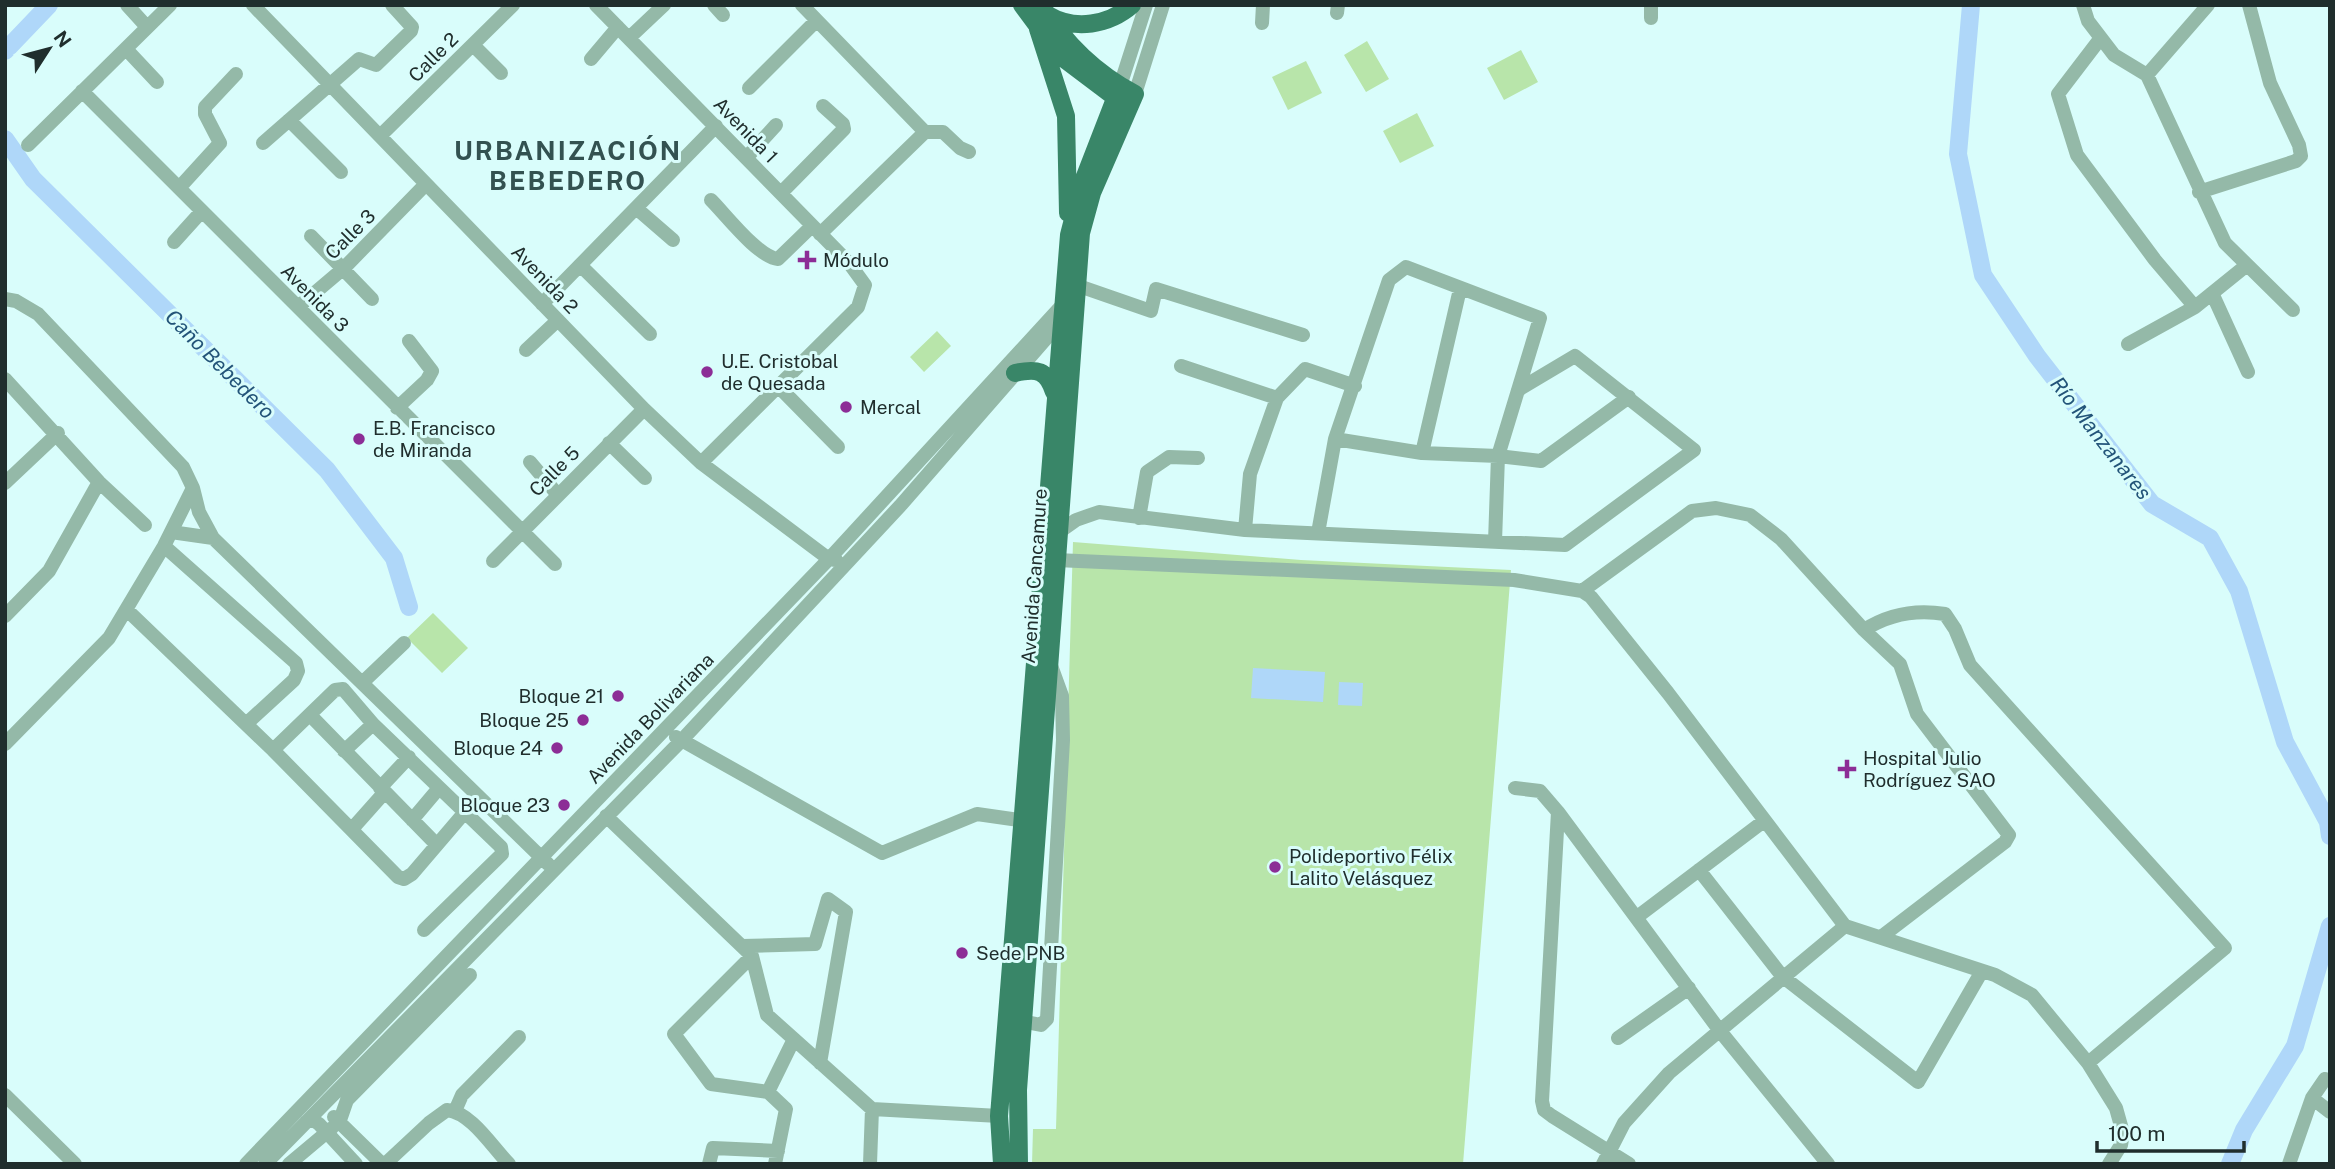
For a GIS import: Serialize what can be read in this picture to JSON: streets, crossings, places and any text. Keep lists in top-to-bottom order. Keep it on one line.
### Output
{"streets":{"main road":["Avenida Cancamure"],"street":["Calle 2","Avenida 1","Calle 3","Avenida 2","Avenida 3","Calle 5","Avenida Bolivariana"]},"crossings":[["Calle 2","Avenida 2"],["Calle 3","Avenida 2"],["Calle 3","Avenida 3"],["Avenida 2","Calle 5"],["Avenida 2","Avenida Bolivariana"],["Avenida 3","Calle 5"],["Avenida Cancamure","Avenida Bolivariana"]],"districts":["URBANIZACIÓN BEBEDERO"],"water":["Caño Bebedero","Río Manzanares"],"places":{"health":["Módulo","Hospital Julio Rodríguez SAO"],"other":["U.E. Cristobal de Quesada","Mercal","E.B. Francisco de Miranda","Bloque 21","Bloque 25","Bloque 24","Bloque 23","Polideportivo Félix Lalito Velásquez","Sede PNB"]},"scale_bar":"100 m","north":"top right"}
